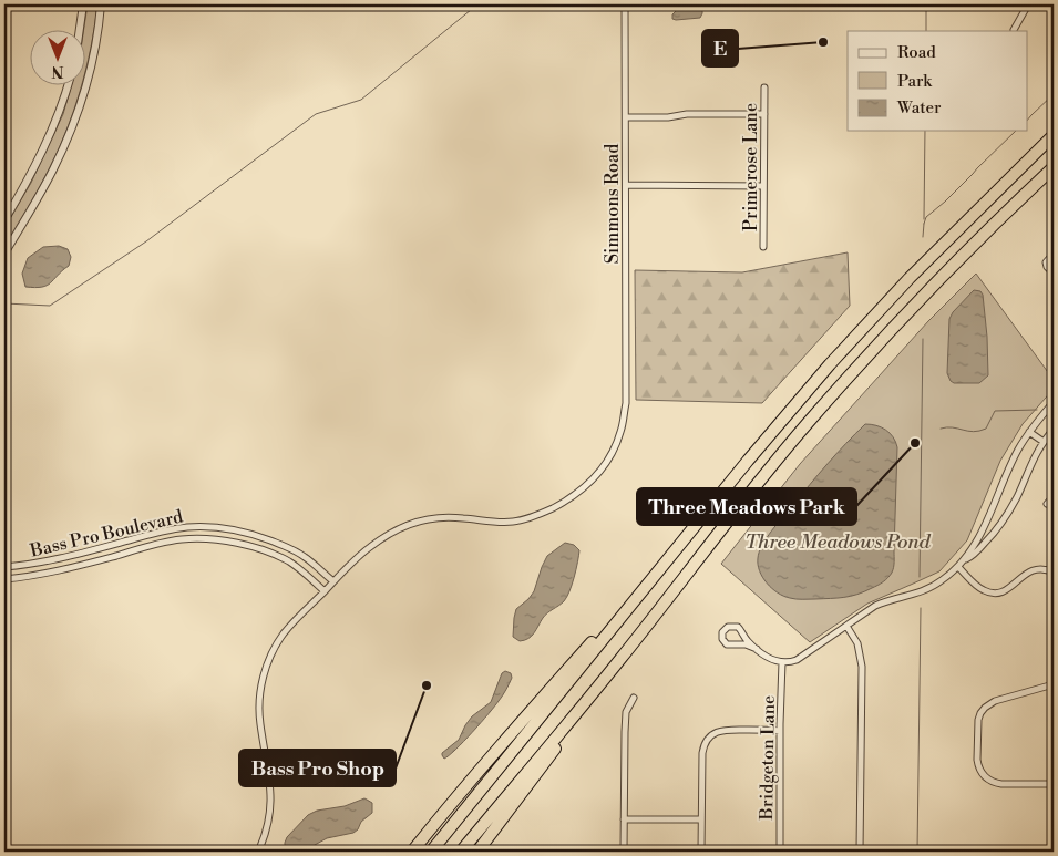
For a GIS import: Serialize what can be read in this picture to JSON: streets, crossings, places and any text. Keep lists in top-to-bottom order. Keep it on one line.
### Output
{"streets":{"street":["Primerose Lane","Simmons Road","Bass Pro Boulevard","Bridgeton Lane"]},"crossings":[["Simmons Road","Bass Pro Boulevard"]],"water":["Three Meadows Pond"],"places":["E","Three Meadows Park","Bass Pro Shop"],"legend":["Road","Park","Water"],"north":"bottom"}
